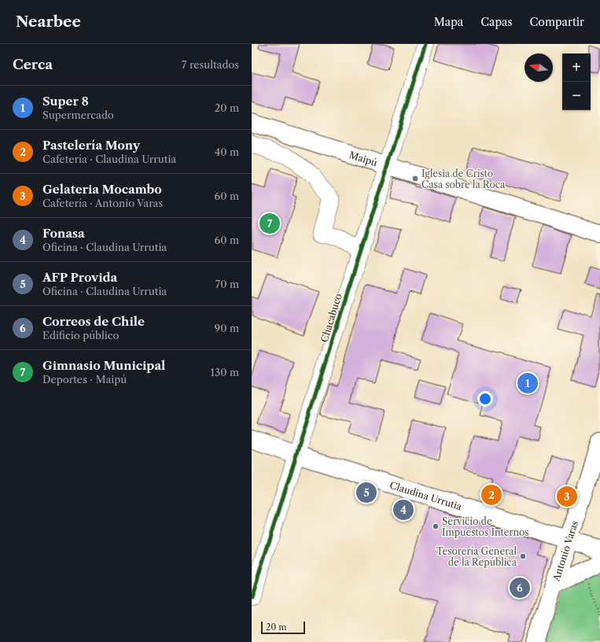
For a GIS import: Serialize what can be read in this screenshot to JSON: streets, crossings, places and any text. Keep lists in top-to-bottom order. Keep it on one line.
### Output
{"streets":{"main road":["Maipú","Claudina Urrutia","Antonio Varas"],"street":["Chacabuco"]},"crossings":[["Maipú","Chacabuco"],["Chacabuco","Claudina Urrutia"],["Claudina Urrutia","Antonio Varas"]],"places":["Iglesia de Cristo Casa sobre la Roca","Servicio de Impuestos Internos","Tesorería General de la República"],"scale_bar":"20 m","north":"left","page":{"header":"Nearbee","nav":["Mapa","Capas","Compartir"],"heading":["Cerca","7 resultados"],"map_buttons":["+","−"],"list":[{"mark":"1","name":"Super 8","note":"Supermercado","value":"20 m"},{"mark":"2","name":"Pastelería Mony","note":"Cafetería · Claudina Urrutia","value":"40 m"},{"mark":"3","name":"Gelateria Mocambo","note":"Cafetería · Antonio Varas","value":"60 m"},{"mark":"4","name":"Fonasa","note":"Oficina · Claudina Urrutia","value":"60 m"},{"mark":"5","name":"AFP Provida","note":"Oficina · Claudina Urrutia","value":"70 m"},{"mark":"6","name":"Correos de Chile","note":"Edificio público","value":"90 m"},{"mark":"7","name":"Gimnasio Municipal","note":"Deportes · Maipú","value":"130 m"}],"pins":["7","1","5","2","3","4","6"],"scale":"20 m"}}
